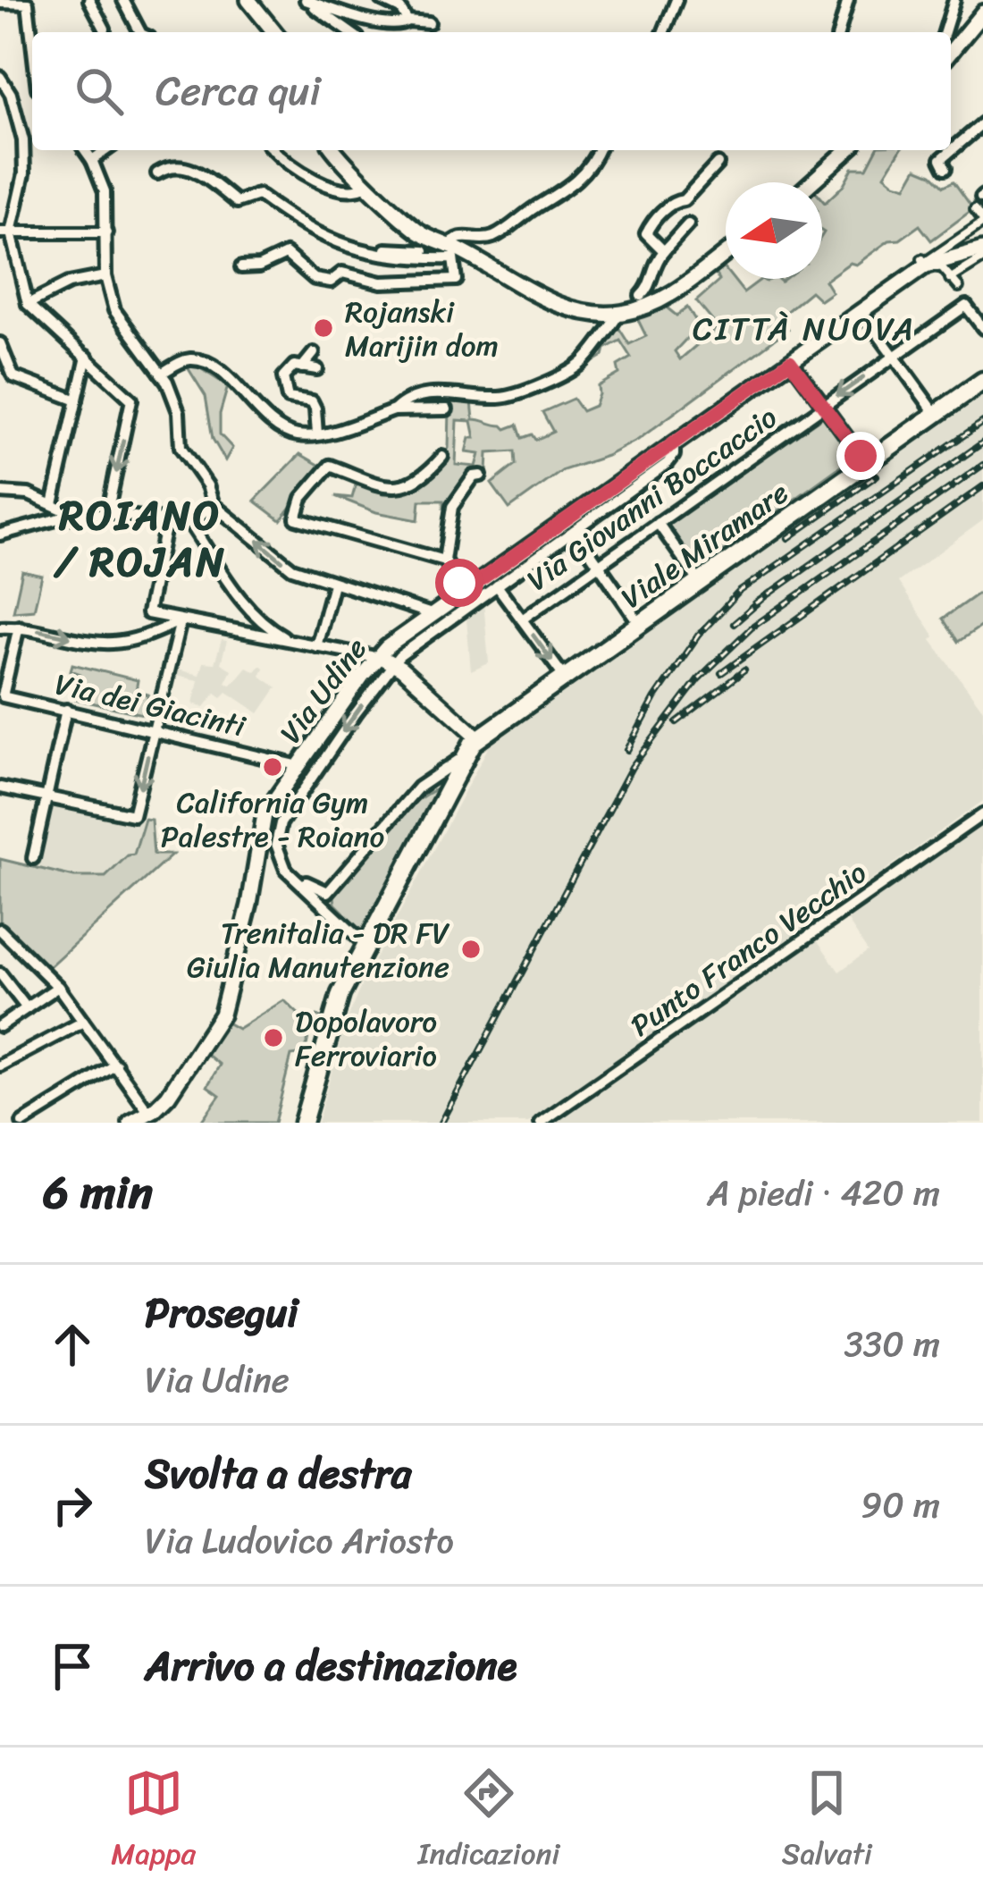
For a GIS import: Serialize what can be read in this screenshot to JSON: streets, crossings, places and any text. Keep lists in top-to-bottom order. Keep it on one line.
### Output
{"streets":{"main road":["Viale Miramare","Via Udine"],"street":["Via Giovanni Boccaccio","Via dei Giacinti","Punto Franco Vecchio"]},"crossings":[["Via Udine","Via dei Giacinti"]],"districts":["CITTÀ NUOVA","ROIANO / ROJAN"],"places":["Rojanski Marijin dom","California Gym Palestre - Roiano","Trenitalia - DR FV Giulia Manutenzione","Dopolavoro Ferroviario"],"north":"left","page":{"search":"Cerca qui","heading":["6 min","A piedi · 420 m"],"list":[["Prosegui","Via Udine","330 m"],["Svolta a destra","Via Ludovico Ariosto","90 m"],"Arrivo a destinazione"],"nav":["Mappa","Indicazioni","Salvati"]}}
